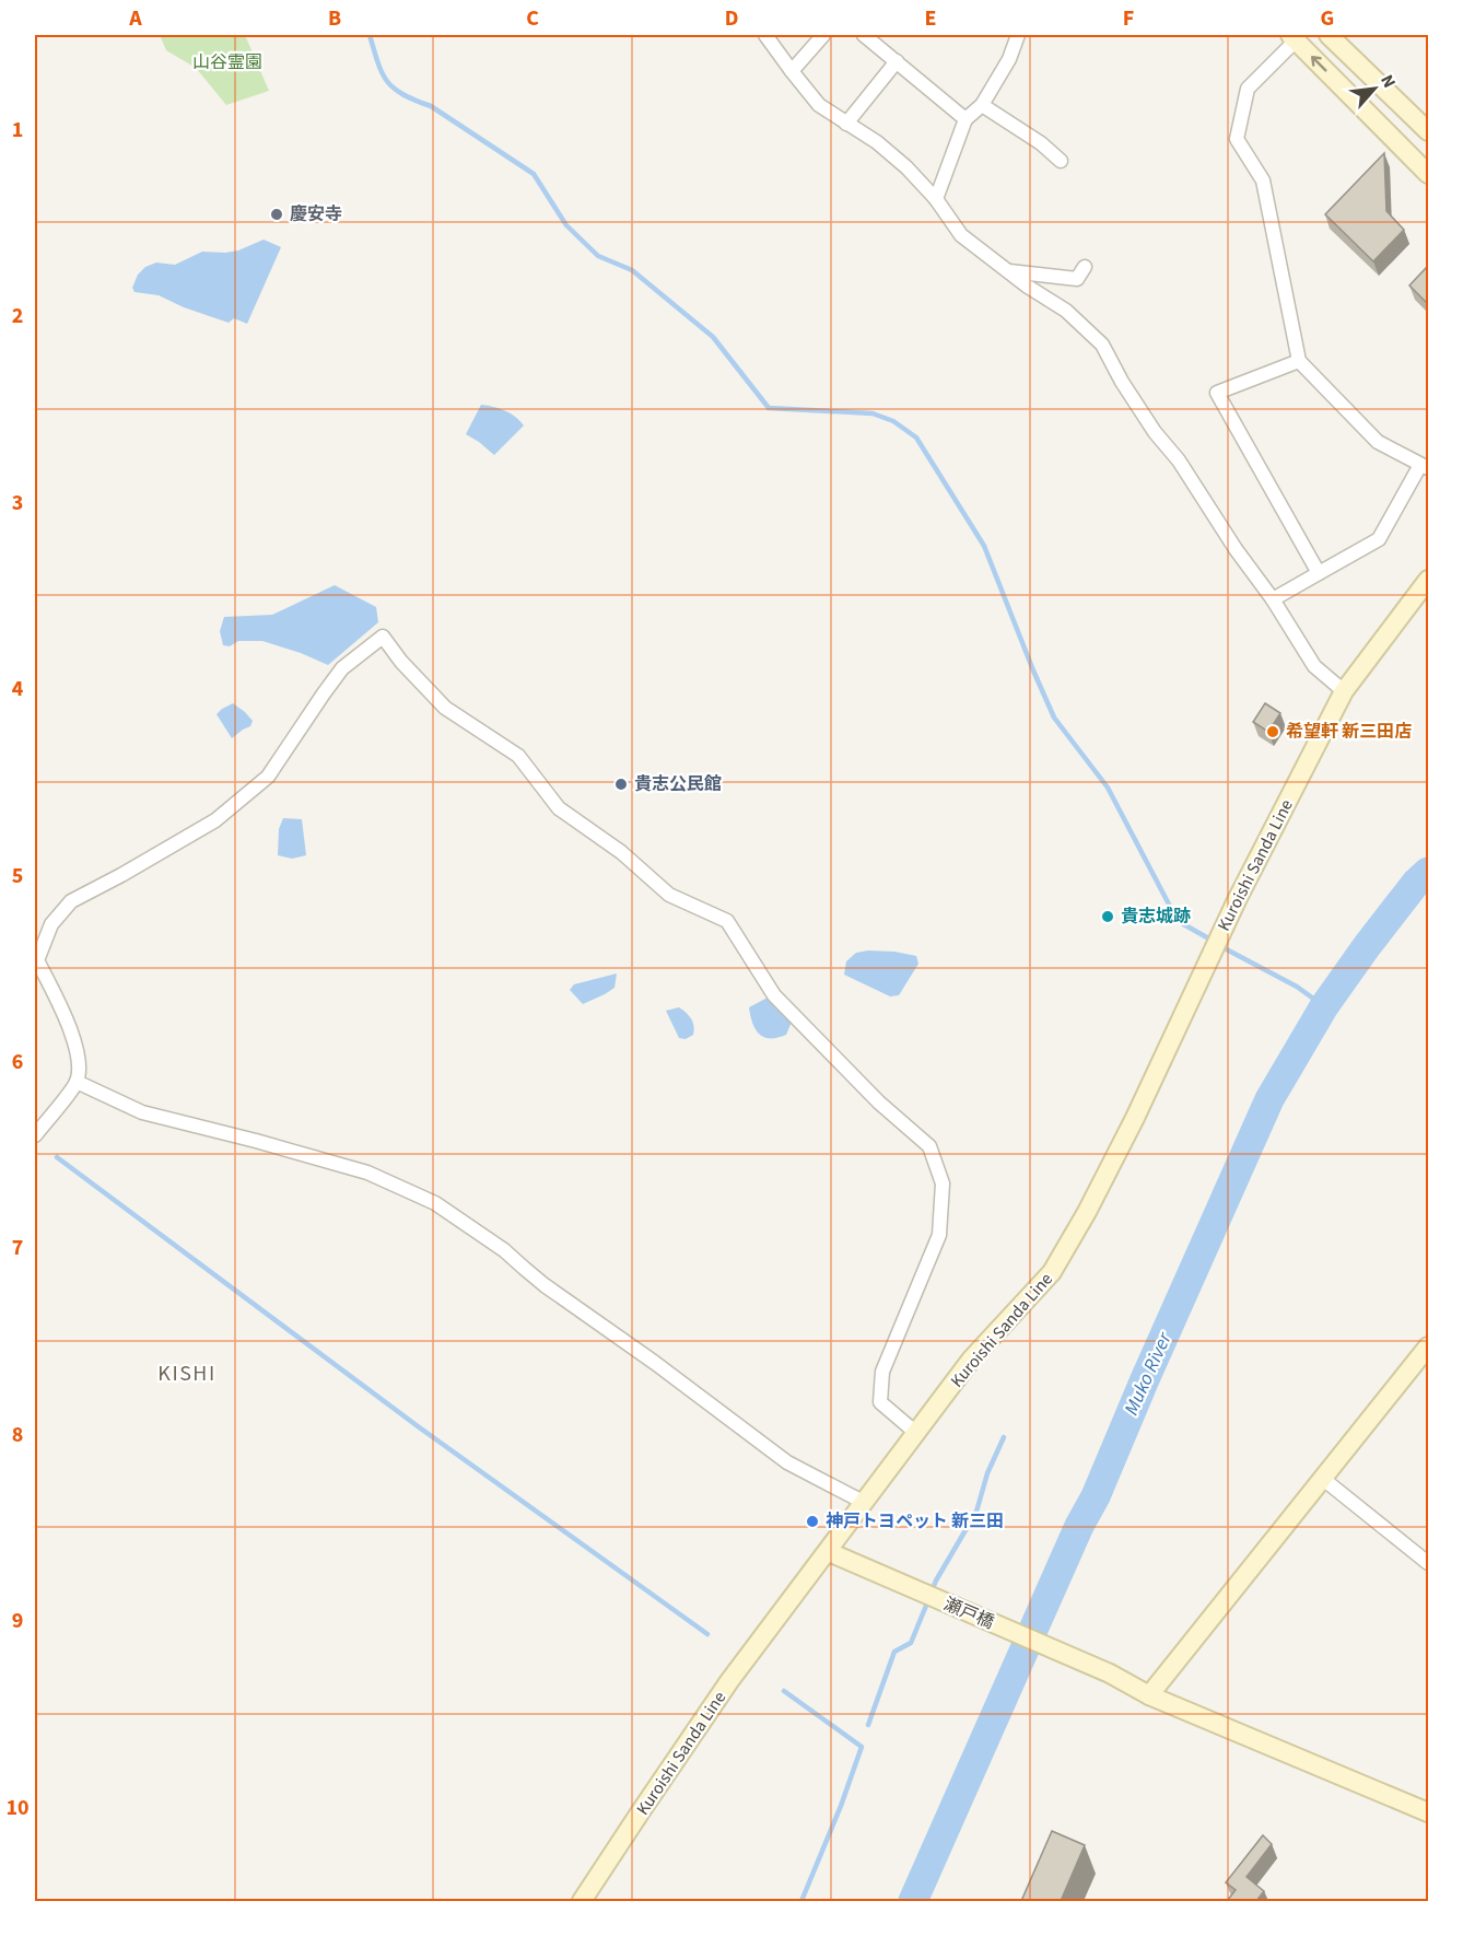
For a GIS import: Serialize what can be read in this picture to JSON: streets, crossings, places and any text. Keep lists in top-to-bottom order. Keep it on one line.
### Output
{"streets":{"main road":["Kuroishi Sanda Line","瀬戸橋"]},"crossings":[["Kuroishi Sanda Line","瀬戸橋"]],"districts":["KISHI"],"water":["Muko River"],"parks":["山谷霊園"],"places":["慶安寺","希望軒 新三田店","貴志公民館","貴志城跡","神戸トヨペット 新三田"],"north":"top right","grid":{"columns":["A","B","C","D","E","F","G"],"rows":["1","2","3","4","5","6","7","8","9","10"]}}
